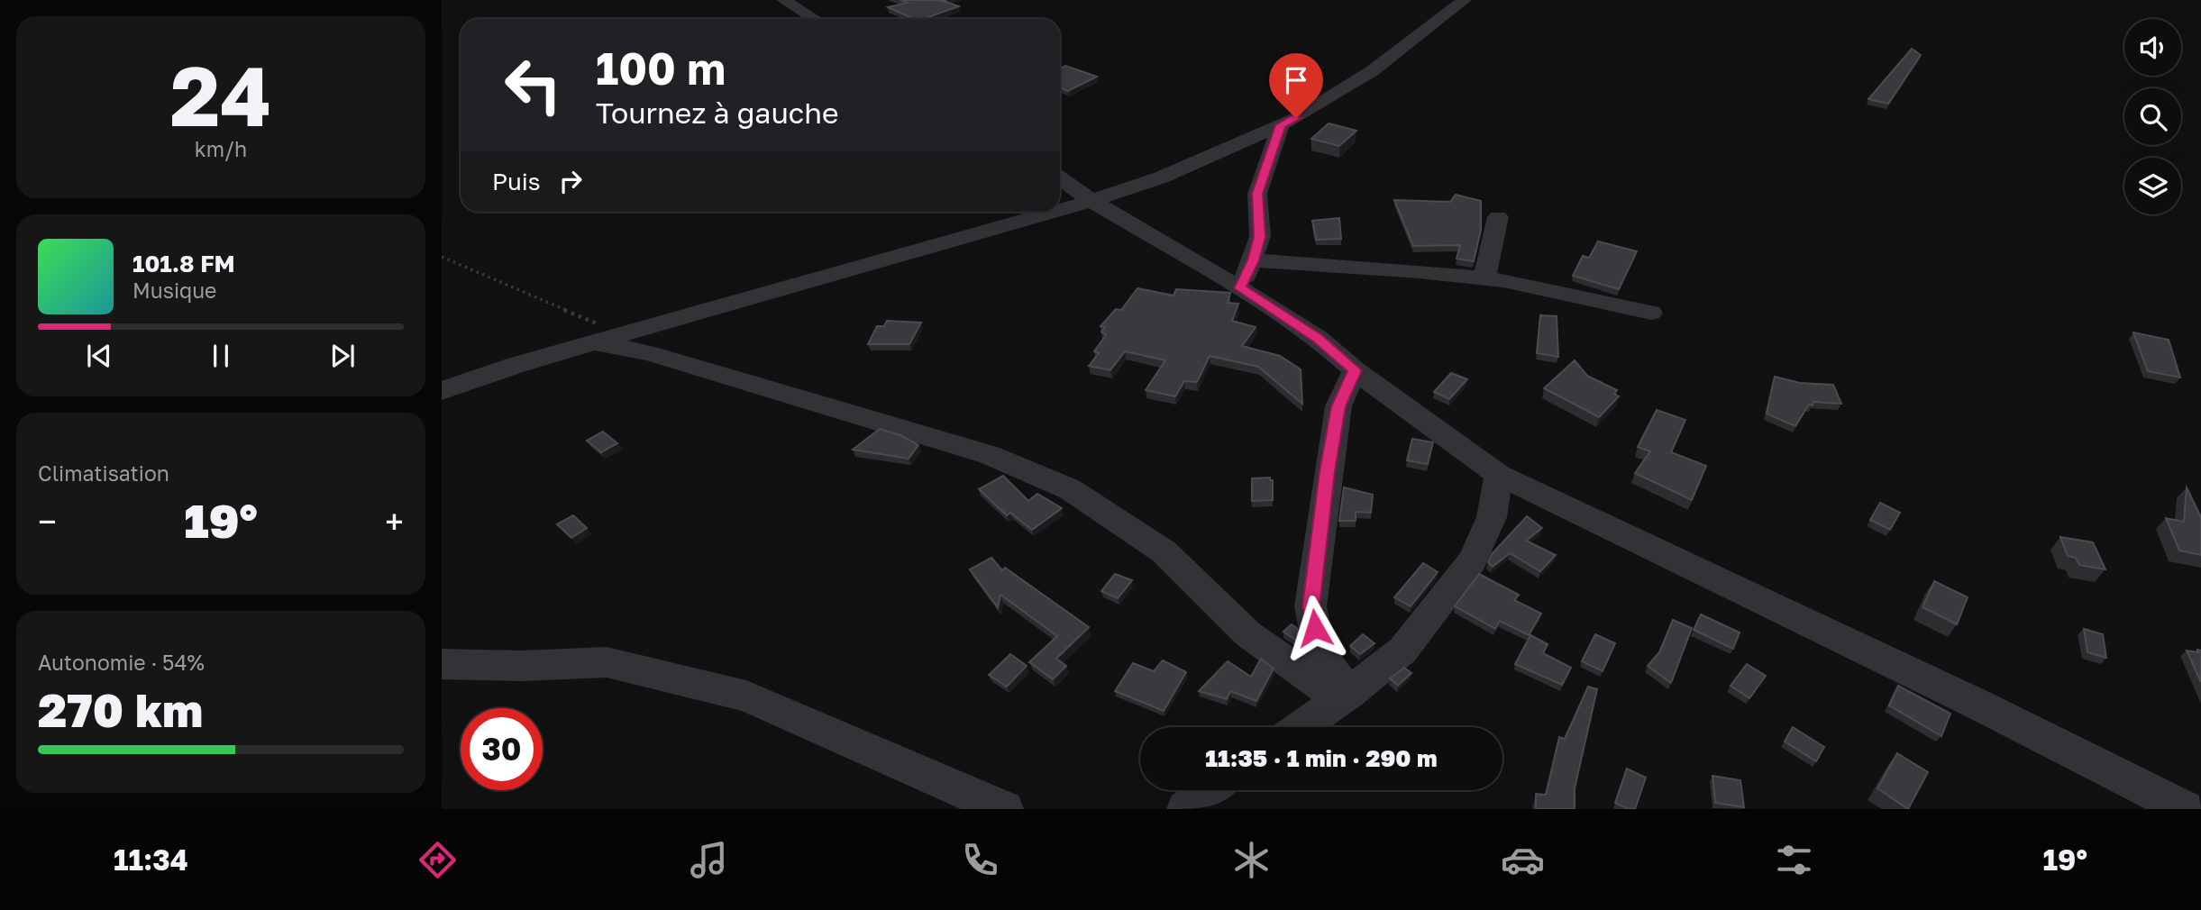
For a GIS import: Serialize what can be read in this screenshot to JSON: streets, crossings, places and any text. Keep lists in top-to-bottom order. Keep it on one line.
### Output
{"page":{"tile":[["24","km/h"],"Climatisation",["Autonomie · 54%","270 km"]],"turn":["100 m","Tournez à gauche"],"then":"Puis","song":["101.8 FM","Musique"],"heat":["−","19°","+"],"limit":"30","trip":"11:35 · 1 min · 290 m","tabs":["11:34","19°"]}}
